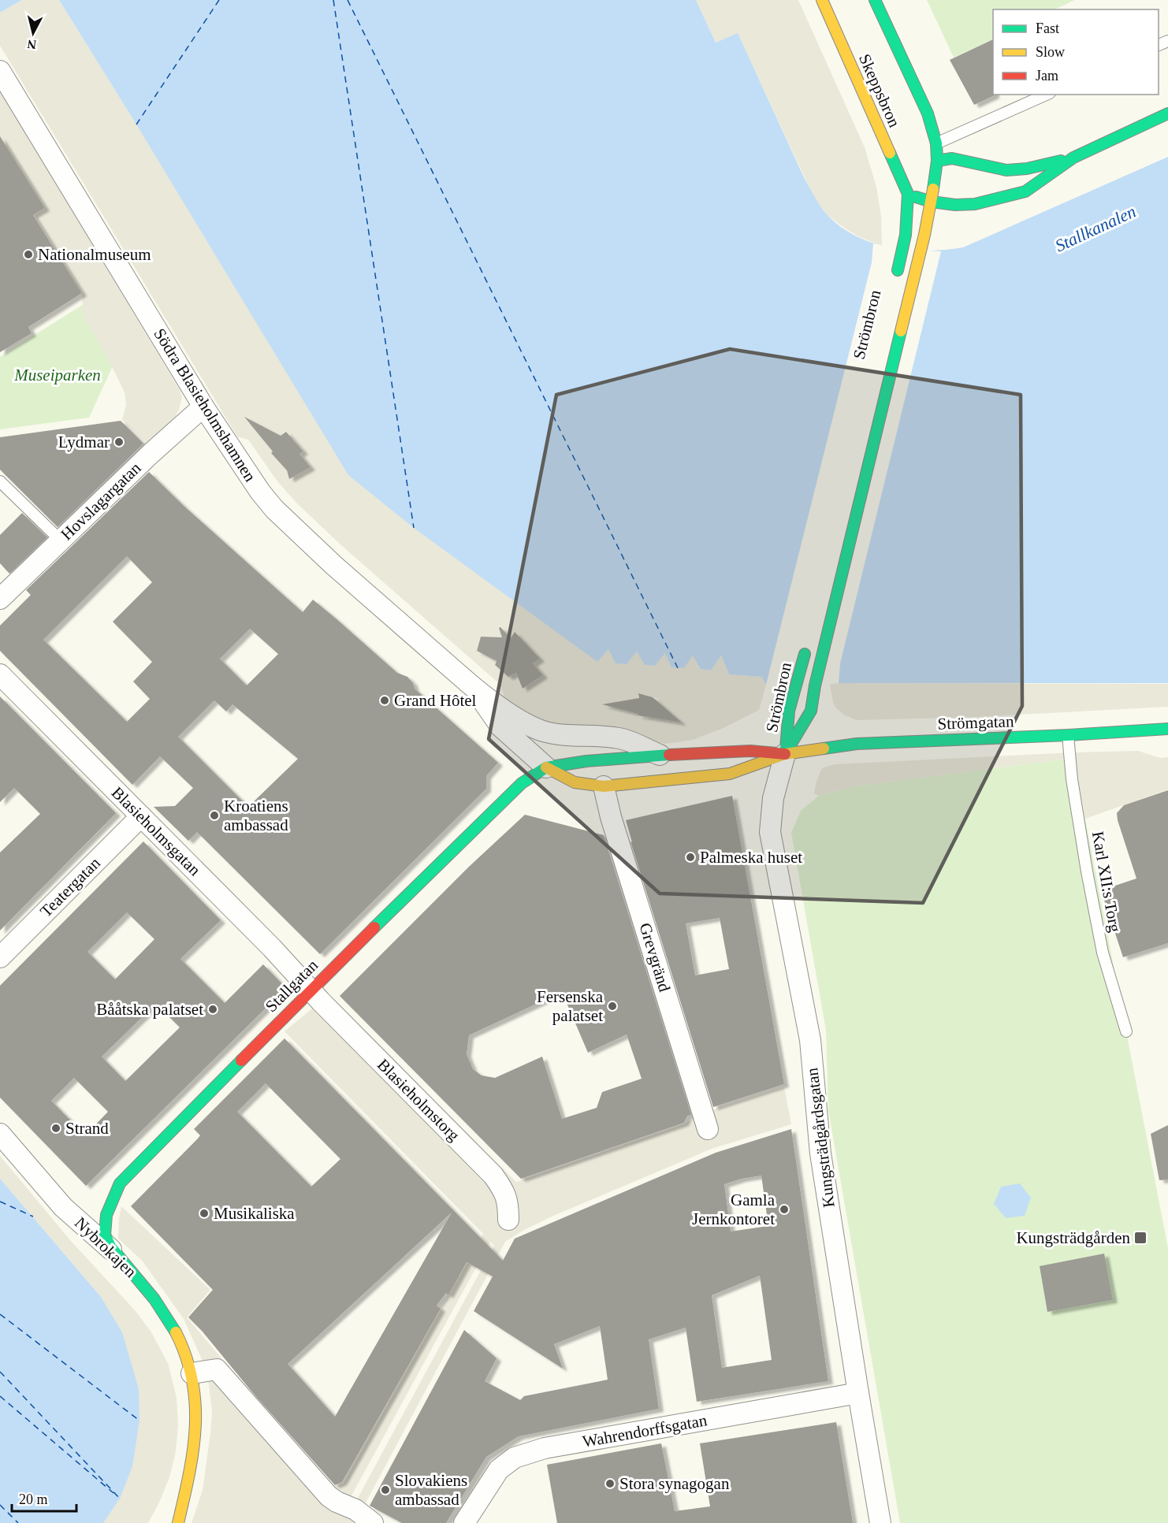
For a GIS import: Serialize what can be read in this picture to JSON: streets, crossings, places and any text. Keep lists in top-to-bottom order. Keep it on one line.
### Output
{"streets":{"street":["Skeppsbron","Strömbron","Södra Blasieholmshamnen","Hovslagargatan","Strömgatan","Blasieholmsgatan","Teatergatan","Grevgränd","Stallgatan","Blasieholmstorg","Kungsträdgårdsgatan","Nybrokajen","Wahrendorffsgatan"],"lane":["Karl XII:s Torg"]},"crossings":[["Skeppsbron","Strömbron"],["Strömbron","Södra Blasieholmshamnen"],["Strömbron","Strömgatan"],["Strömbron","Kungsträdgårdsgatan"],["Södra Blasieholmshamnen","Hovslagargatan"],["Södra Blasieholmshamnen","Strömgatan"],["Södra Blasieholmshamnen","Grevgränd"],["Södra Blasieholmshamnen","Stallgatan"],["Södra Blasieholmshamnen","Kungsträdgårdsgatan"],["Strömgatan","Karl XII:s Torg"],["Strömgatan","Kungsträdgårdsgatan"],["Blasieholmsgatan","Teatergatan"],["Blasieholmsgatan","Stallgatan"],["Blasieholmsgatan","Blasieholmstorg"],["Stallgatan","Blasieholmstorg"],["Stallgatan","Nybrokajen"],["Kungsträdgårdsgatan","Wahrendorffsgatan"]],"water":["Stallkanalen"],"parks":["Museiparken"],"places":{"other":["Nationalmuseum","Lydmar","Grand Hôtel","Kroatiens ambassad","Palmeska huset","Fersenska palatset","Bååtska palatset","Strand","Gamla Jernkontoret","Musikaliska","Stora synagogan","Slovakiens ambassad"],"transit":["Kungsträdgården"]},"legend":["Fast","Slow","Jam"],"scale_bar":"20 m","north":"bottom"}
